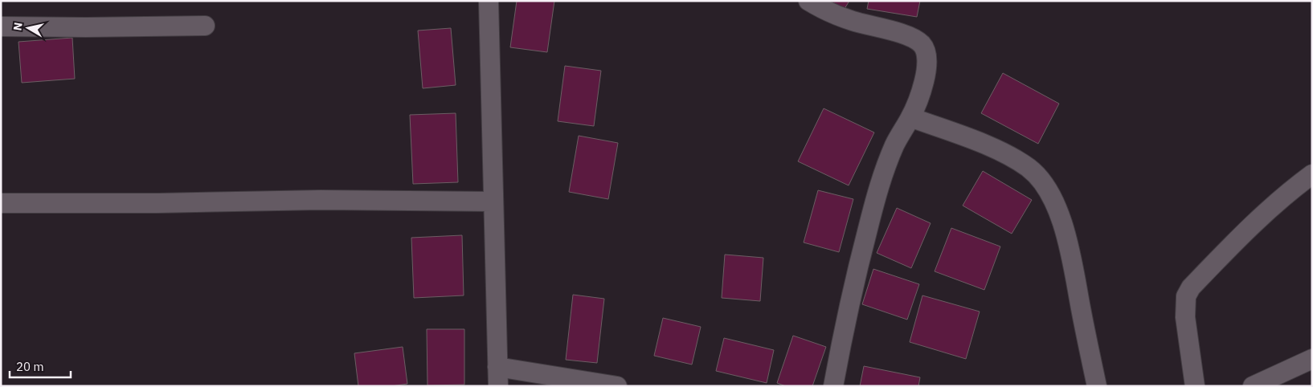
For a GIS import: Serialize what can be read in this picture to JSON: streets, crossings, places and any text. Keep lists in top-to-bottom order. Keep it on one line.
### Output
{"scale_bar":"20 m","north":"left"}
